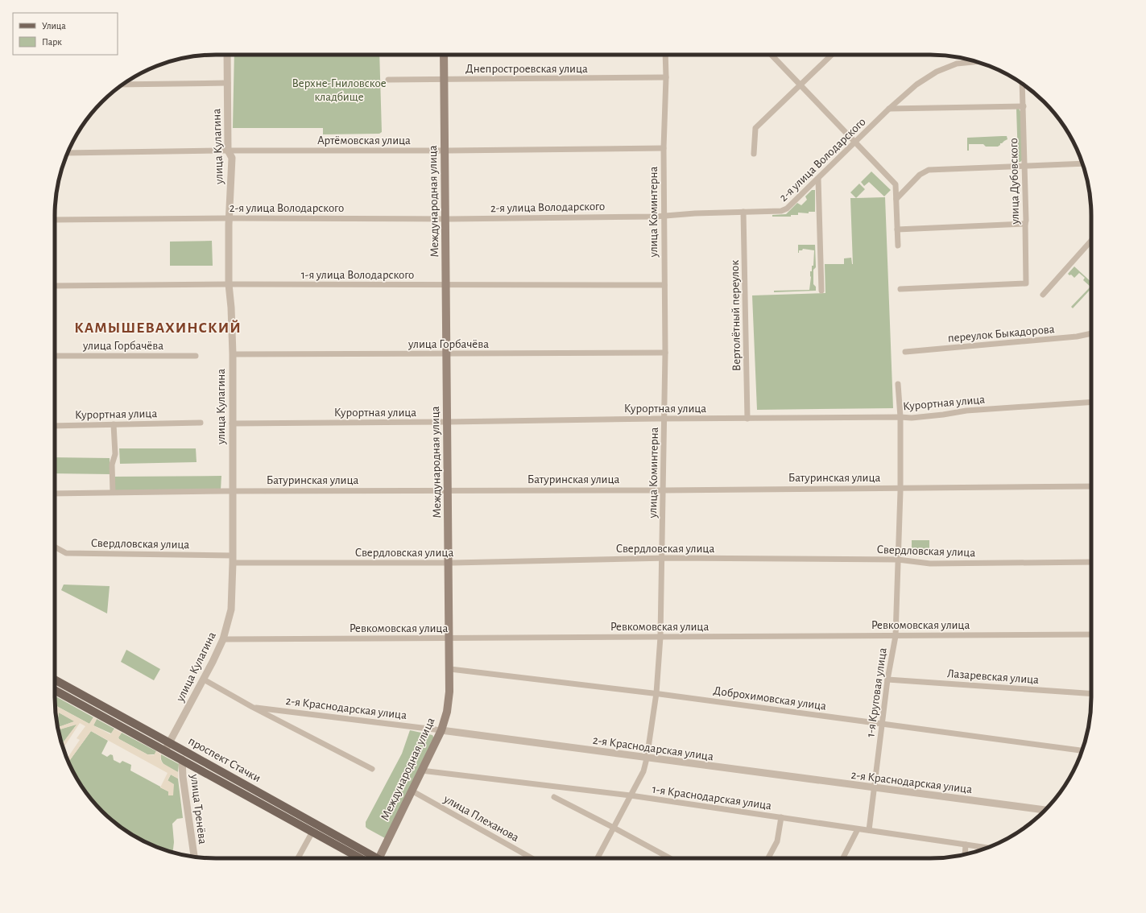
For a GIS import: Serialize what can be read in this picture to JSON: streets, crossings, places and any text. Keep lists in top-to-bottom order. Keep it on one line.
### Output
{"streets":{"main road":["Международная улица","проспект Стачки"],"street":["Днепростроевская улица","Артёмовская улица","улица Кулагина","2-я улица Володарского","улица Дубовского","улица Коминтерна","1-я улица Володарского","Вертолётный переулок","переулок Быкадорова","улица Горбачёва","Курортная улица","Батуринская улица","Свердловская улица","Ревкомовская улица","Лазаревская улица","1-я Круговая улица","Доброхимовская улица","2-я Краснодарская улица","1-я Краснодарская улица","улица Тренёва","улица Плеханова"]},"crossings":[["Днепростроевская улица","Международная улица"],["Днепростроевская улица","улица Коминтерна"],["Артёмовская улица","улица Кулагина"],["Артёмовская улица","Международная улица"],["Артёмовская улица","улица Коминтерна"],["улица Кулагина","2-я улица Володарского"],["улица Кулагина","1-я улица Володарского"],["улица Кулагина","улица Горбачёва"],["улица Кулагина","Курортная улица"],["улица Кулагина","Батуринская улица"],["улица Кулагина","Свердловская улица"],["улица Кулагина","Ревкомовская улица"],["улица Кулагина","проспект Стачки"],["2-я улица Володарского","Международная улица"],["2-я улица Володарского","улица Коминтерна"],["2-я улица Володарского","Вертолётный переулок"],["Международная улица","1-я улица Володарского"],["Международная улица","улица Горбачёва"],["Международная улица","Курортная улица"],["Международная улица","Батуринская улица"],["Международная улица","Свердловская улица"],["Международная улица","Ревкомовская улица"],["Международная улица","Доброхимовская улица"],["Международная улица","2-я Краснодарская улица"],["Международная улица","1-я Краснодарская улица"],["Международная улица","улица Плеханова"],["улица Коминтерна","1-я улица Володарского"],["улица Коминтерна","улица Горбачёва"],["улица Коминтерна","Курортная улица"],["улица Коминтерна","Батуринская улица"],["улица Коминтерна","Свердловская улица"],["улица Коминтерна","Ревкомовская улица"],["улица Коминтерна","Доброхимовская улица"],["улица Коминтерна","2-я Краснодарская улица"],["улица Коминтерна","1-я Краснодарская улица"],["Вертолётный переулок","Курортная улица"],["Курортная улица","1-я Круговая улица"],["Батуринская улица","1-я Круговая улица"],["Свердловская улица","1-я Круговая улица"],["Ревкомовская улица","1-я Круговая улица"],["Лазаревская улица","1-я Круговая улица"],["1-я Круговая улица","Доброхимовская улица"],["1-я Круговая улица","2-я Краснодарская улица"],["1-я Круговая улица","1-я Краснодарская улица"],["проспект Стачки","улица Тренёва"]],"districts":["КАМЫШЕВАХИНСКИЙ"],"parks":["Верхне-Гниловское кладбище"],"legend":["Улица","Парк"]}
